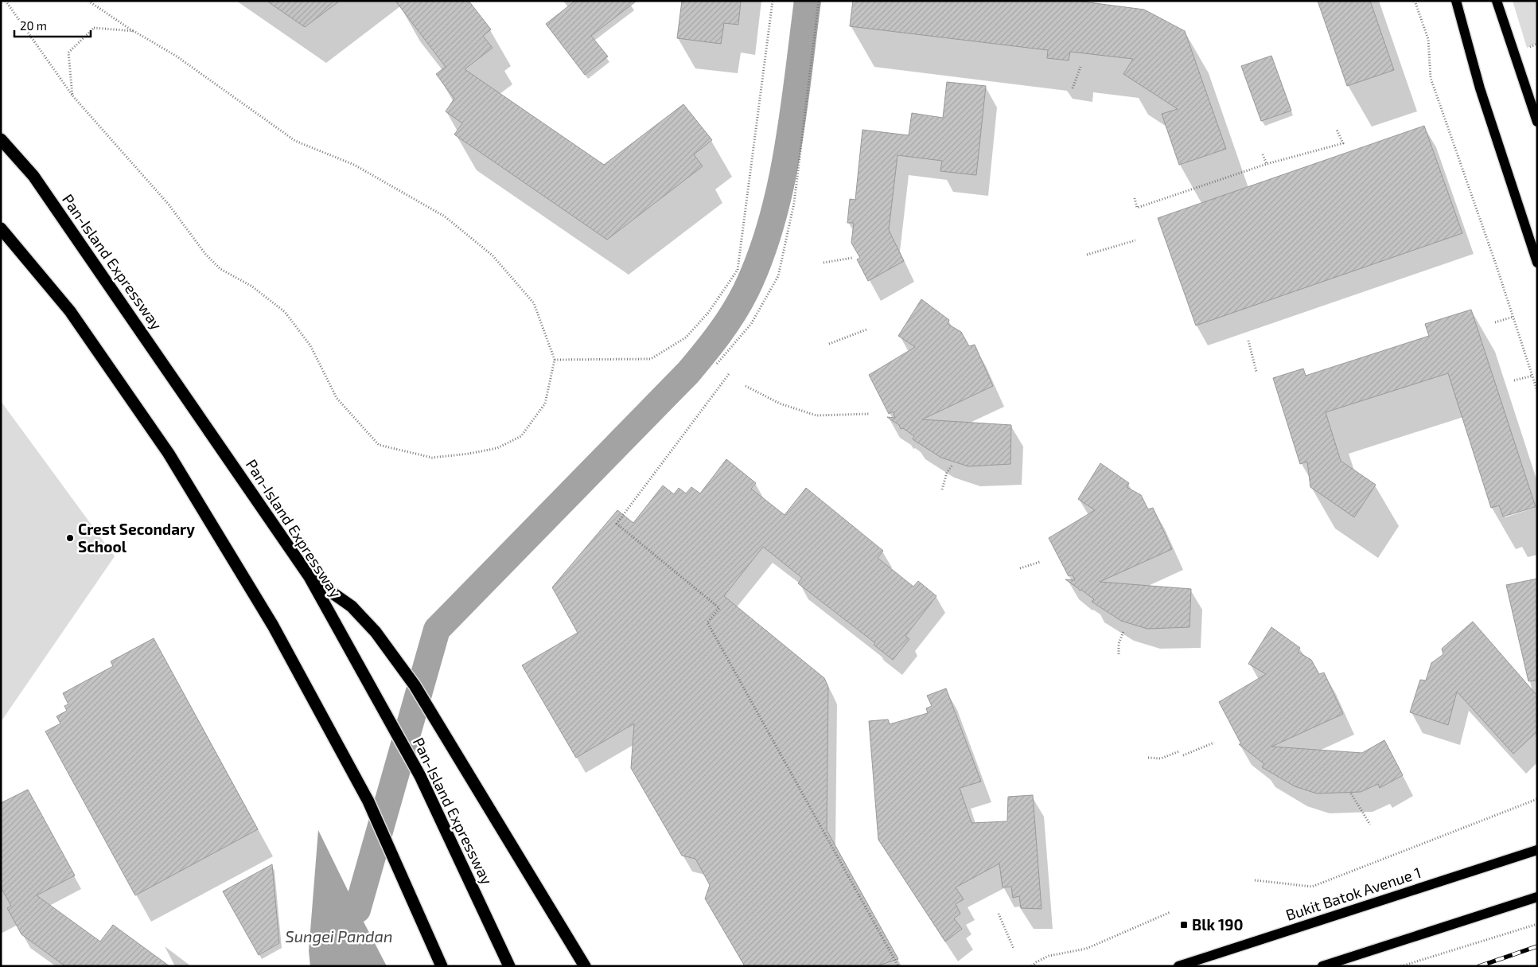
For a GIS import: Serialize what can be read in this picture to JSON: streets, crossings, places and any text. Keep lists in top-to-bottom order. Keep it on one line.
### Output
{"streets":{"highway":["Pan-Island Expressway"],"main road":["Bukit Batok Avenue 1"]},"water":["Sungei Pandan"],"places":{"other":["Crest Secondary School"],"transit":["Blk 190"]},"scale_bar":"20 m"}
